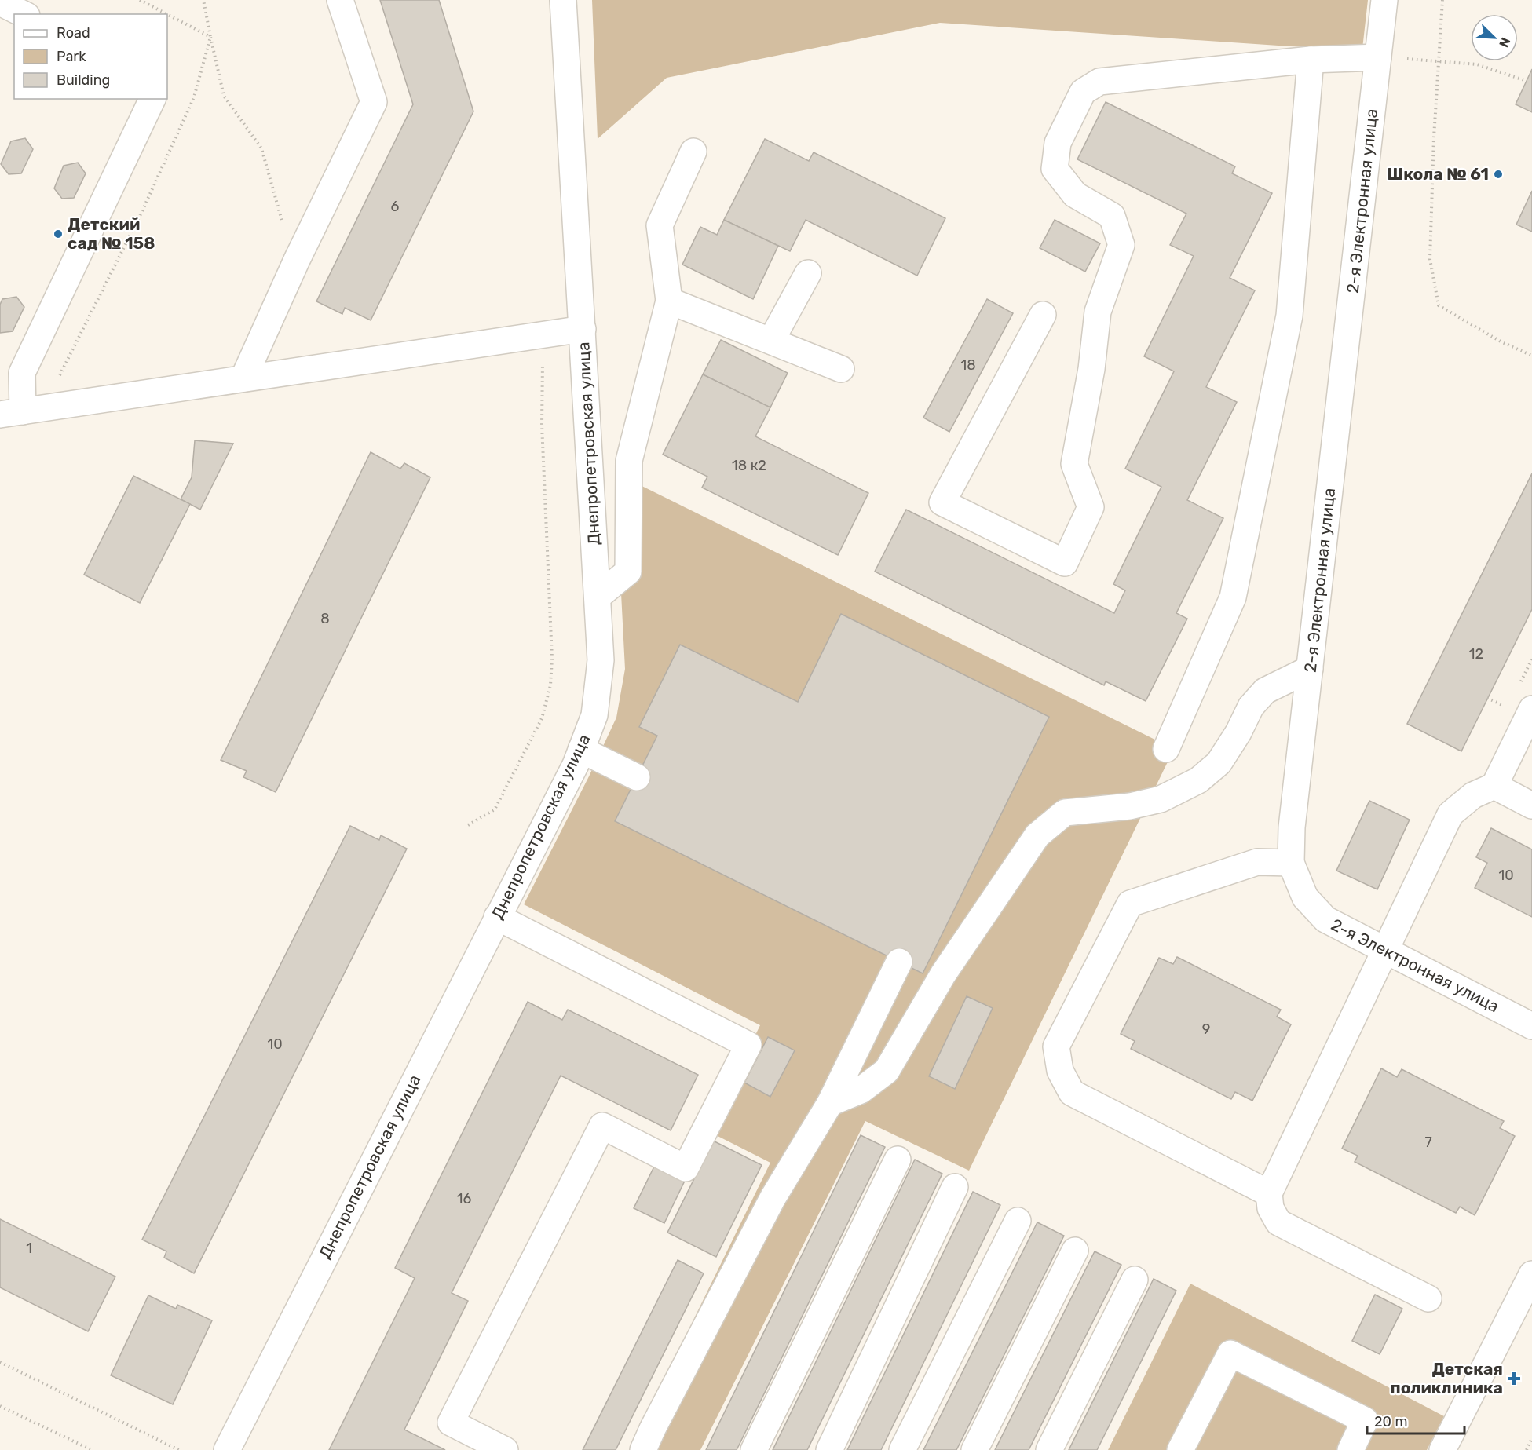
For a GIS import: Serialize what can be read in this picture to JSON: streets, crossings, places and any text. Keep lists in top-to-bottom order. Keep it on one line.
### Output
{"streets":{"street":["2-я Электронная улица","Днепропетровская улица"]},"places":{"other":["Школа № 61","Детский сад № 158"],"health":["Детская поликлиника"]},"house_numbers":["6","18","18 к2","8","12","10","9","10","7","16","1"],"legend":["Road","Park","Building"],"scale_bar":"20 m","north":"bottom right"}
